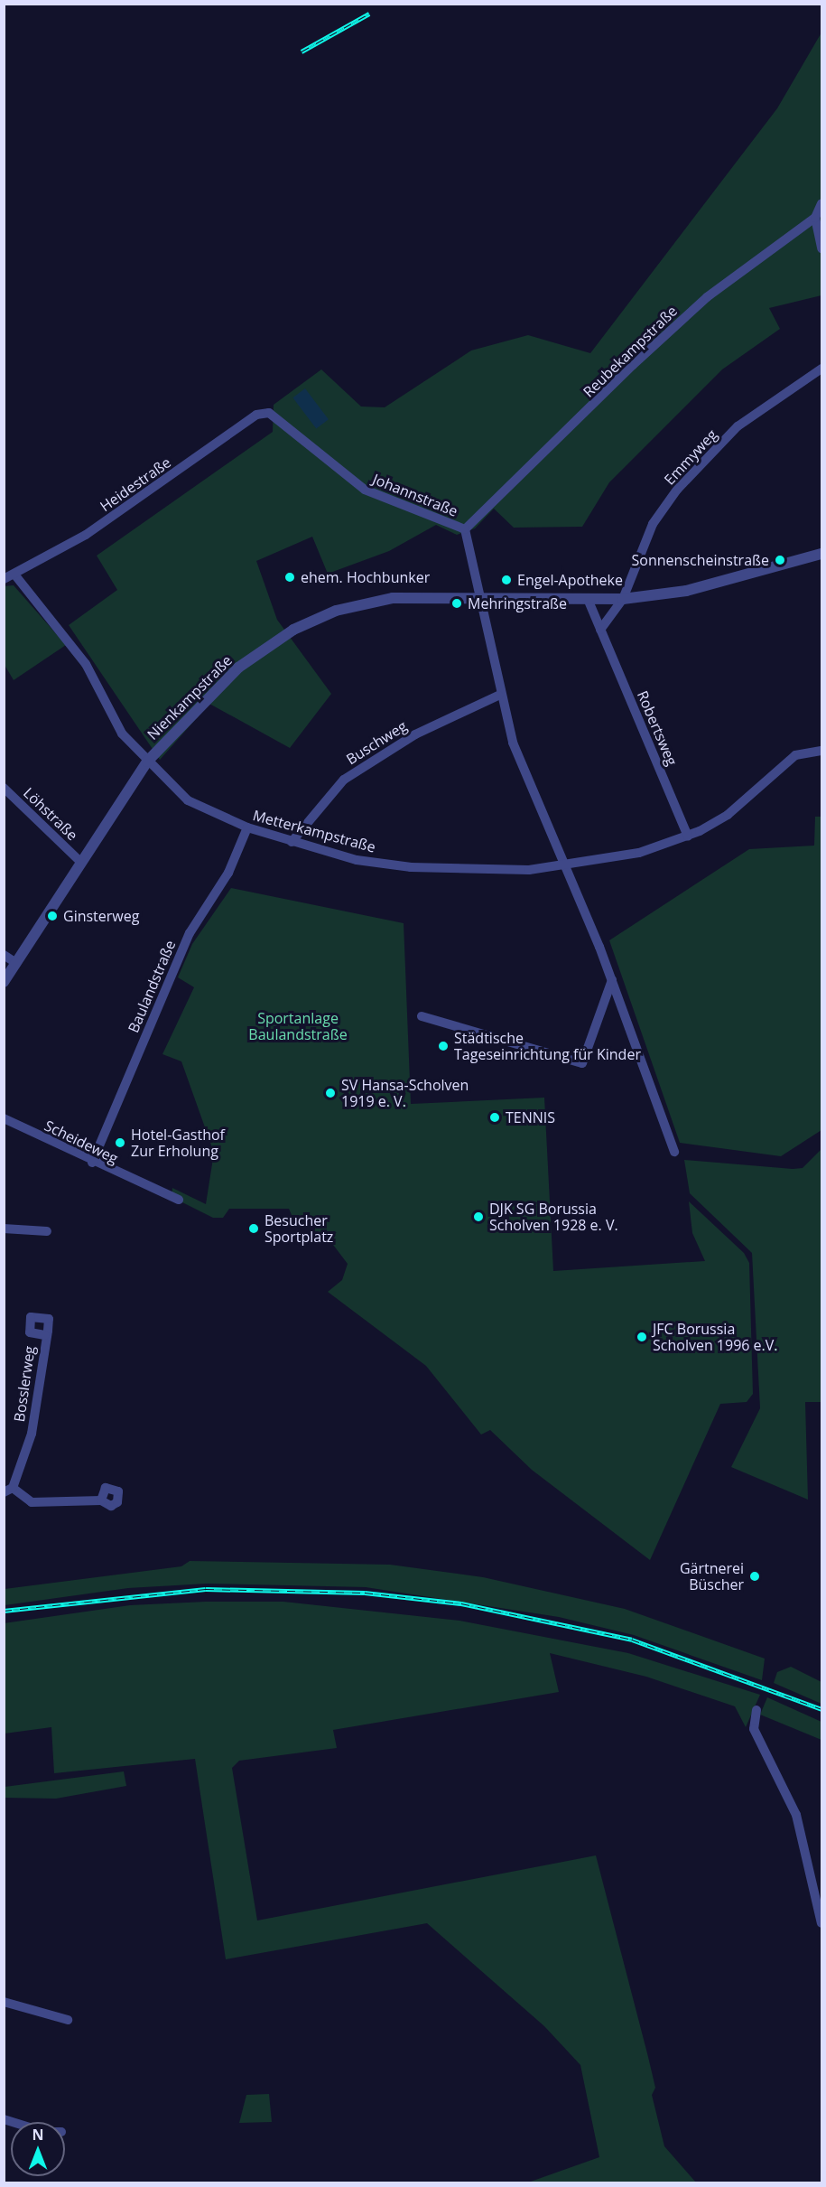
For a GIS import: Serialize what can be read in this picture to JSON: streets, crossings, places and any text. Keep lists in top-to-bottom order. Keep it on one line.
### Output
{"streets":{"street":["Reubekampstraße","Emmyweg","Heidestraße","Johannstraße","Nienkampstraße","Robertsweg","Buschweg","Löhstraße","Metterkampstraße","Baulandstraße","Scheideweg","Bosslerweg"]},"crossings":[["Reubekampstraße","Johannstraße"],["Emmyweg","Nienkampstraße"],["Heidestraße","Johannstraße"],["Heidestraße","Metterkampstraße"],["Johannstraße","Nienkampstraße"],["Nienkampstraße","Robertsweg"],["Nienkampstraße","Löhstraße"],["Nienkampstraße","Metterkampstraße"],["Robertsweg","Metterkampstraße"],["Buschweg","Metterkampstraße"],["Metterkampstraße","Baulandstraße"],["Baulandstraße","Scheideweg"]],"parks":["Sportanlage Baulandstraße"],"places":["Sonnenscheinstraße","ehem. Hochbunker","Engel-Apotheke","Mehringstraße","Ginsterweg","Städtische Tageseinrichtung für Kinder","SV Hansa-Scholven 1919 e. V.","TENNIS","Hotel-Gasthof Zur Erholung","DJK SG Borussia Scholven 1928 e. V.","Besucher Sportplatz","JFC Borussia Scholven 1996 e.V.","Gärtnerei Büscher"],"north":"top"}
